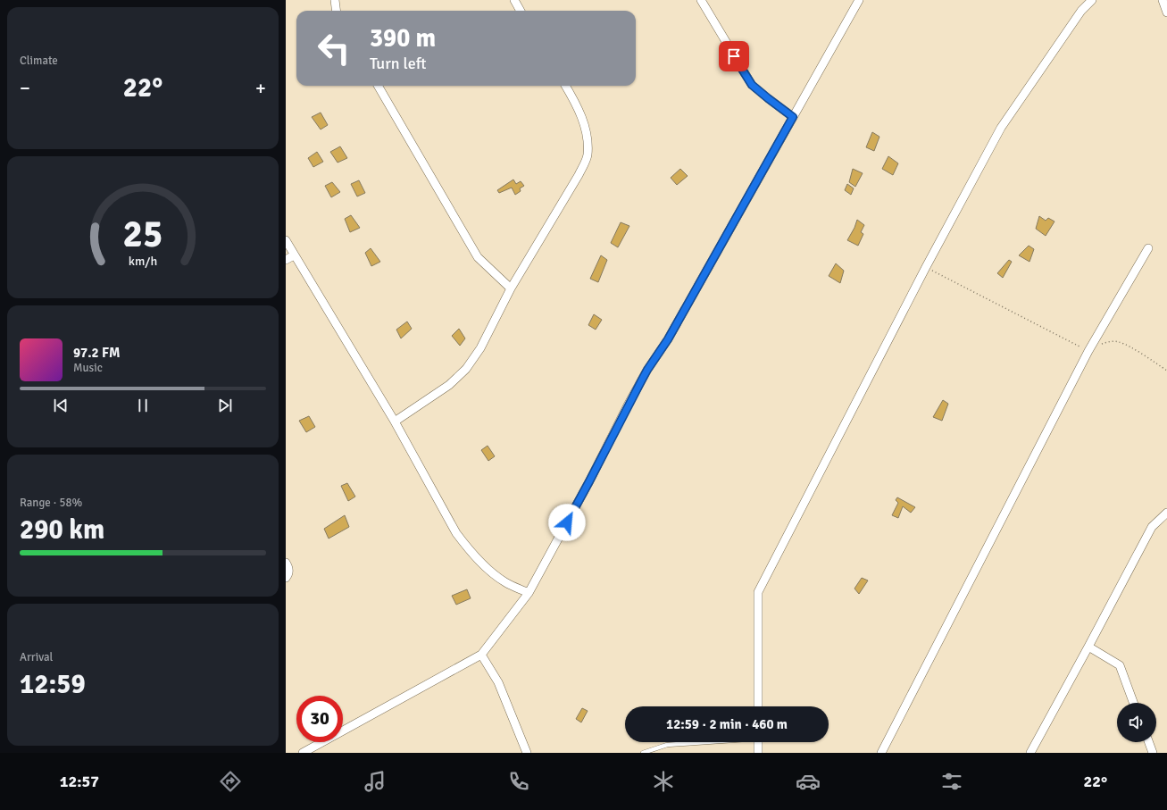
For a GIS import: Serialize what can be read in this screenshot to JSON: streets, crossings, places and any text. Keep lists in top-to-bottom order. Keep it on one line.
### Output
{"page":{"tile":["Climate",["Range · 58%","290 km"],["Arrival","12:59"]],"turn":["390 m","Turn left"],"heat":["−","22°","+"],"song":["97.2 FM","Music"],"limit":"30","trip":"12:59 · 2 min · 460 m","tabs":["12:57","22°"],"gauge":["25","km/h"]}}
